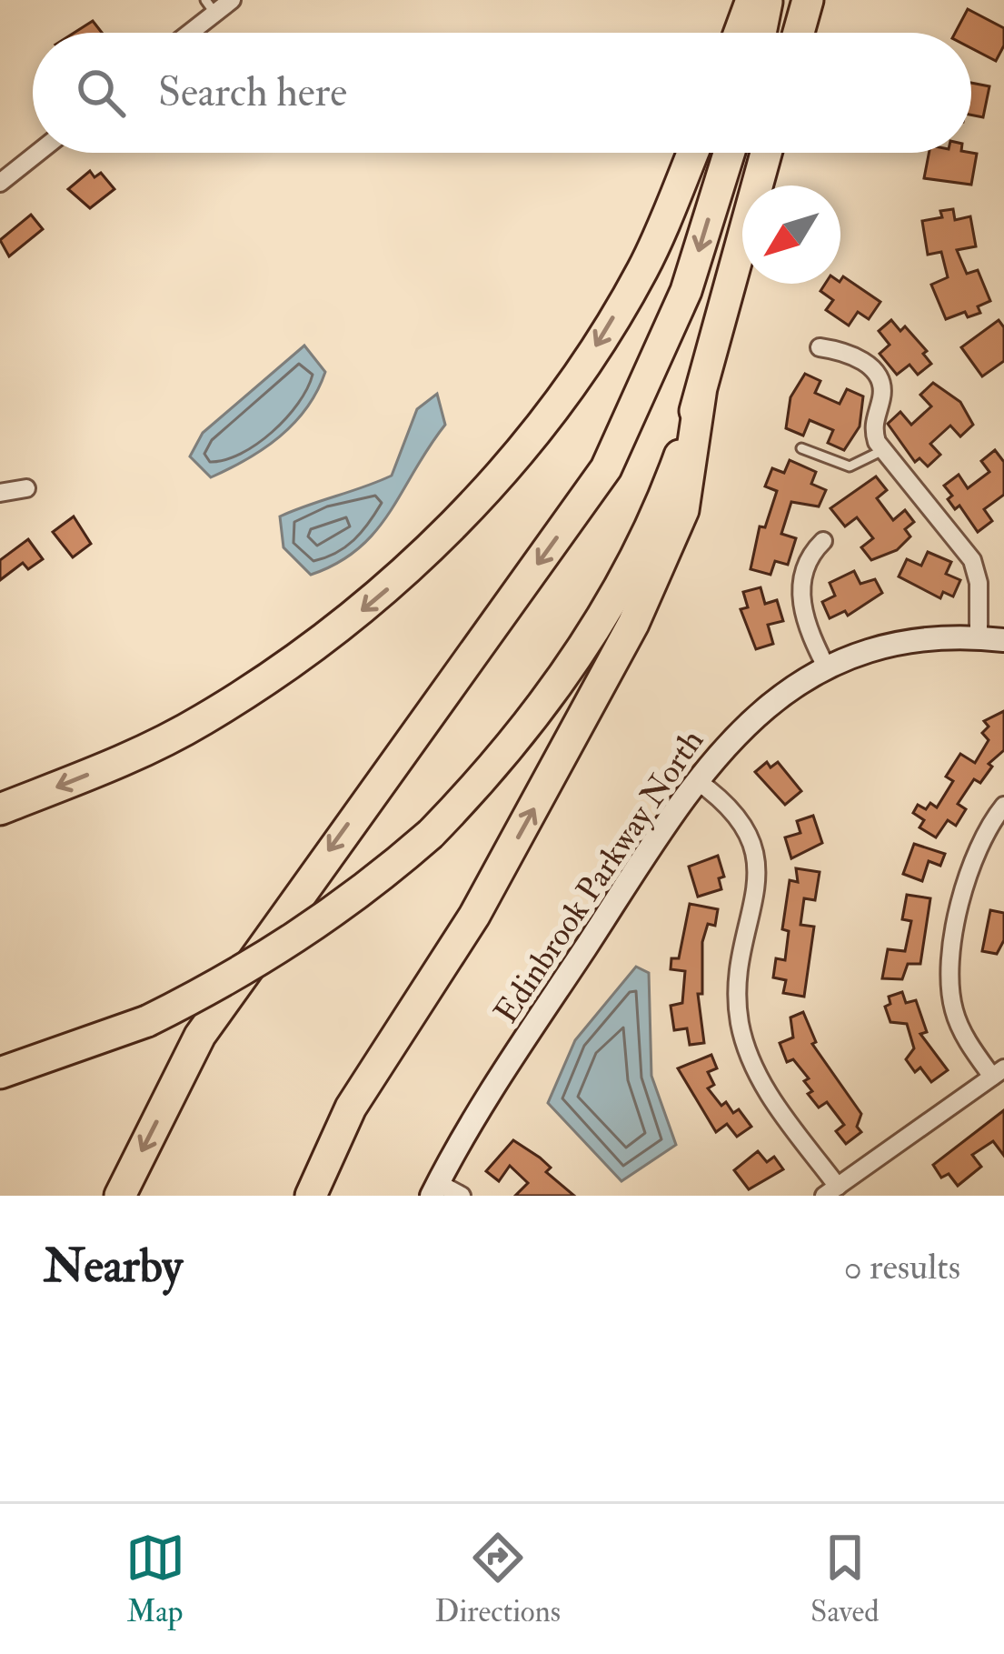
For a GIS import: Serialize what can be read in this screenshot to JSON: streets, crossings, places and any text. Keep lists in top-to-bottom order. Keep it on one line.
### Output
{"streets":{"street":["Edinbrook Parkway North"]},"north":"bottom left","page":{"search":"Search here","heading":["Nearby","0 results"],"nav":["Map","Directions","Saved"]}}
